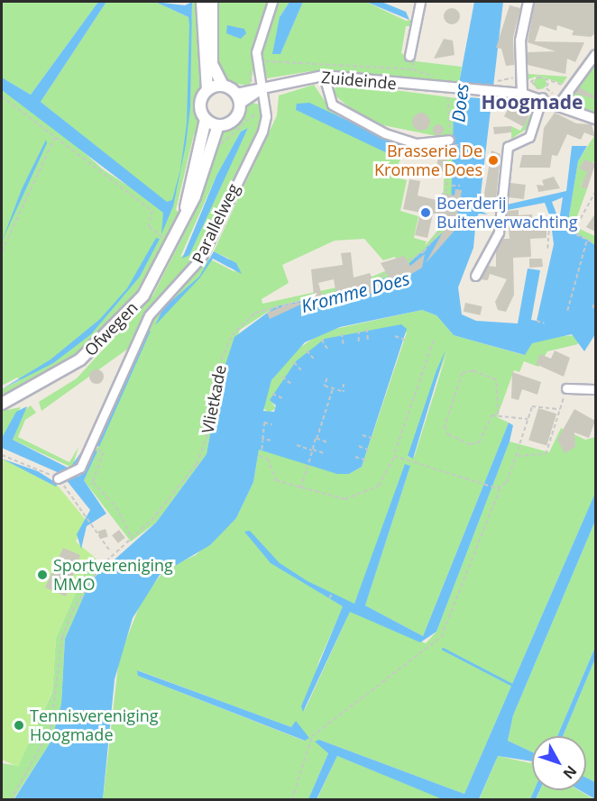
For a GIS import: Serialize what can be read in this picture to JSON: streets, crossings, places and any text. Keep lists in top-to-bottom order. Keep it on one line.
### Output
{"streets":{"main road":["Ofwegen"],"street":["Zuideinde","Parallelweg"],"path":["Vlietkade"]},"crossings":[["Zuideinde","Parallelweg"],["Zuideinde","Ofwegen"],["Zuideinde","Vlietkade"]],"districts":["Hoogmade"],"water":["Does","Kromme Does"],"places":["Brasserie De Kromme Does","Boerderij Buitenverwachting","Sportvereniging MMO","Tennisvereniging Hoogmade"],"north":"bottom right"}
